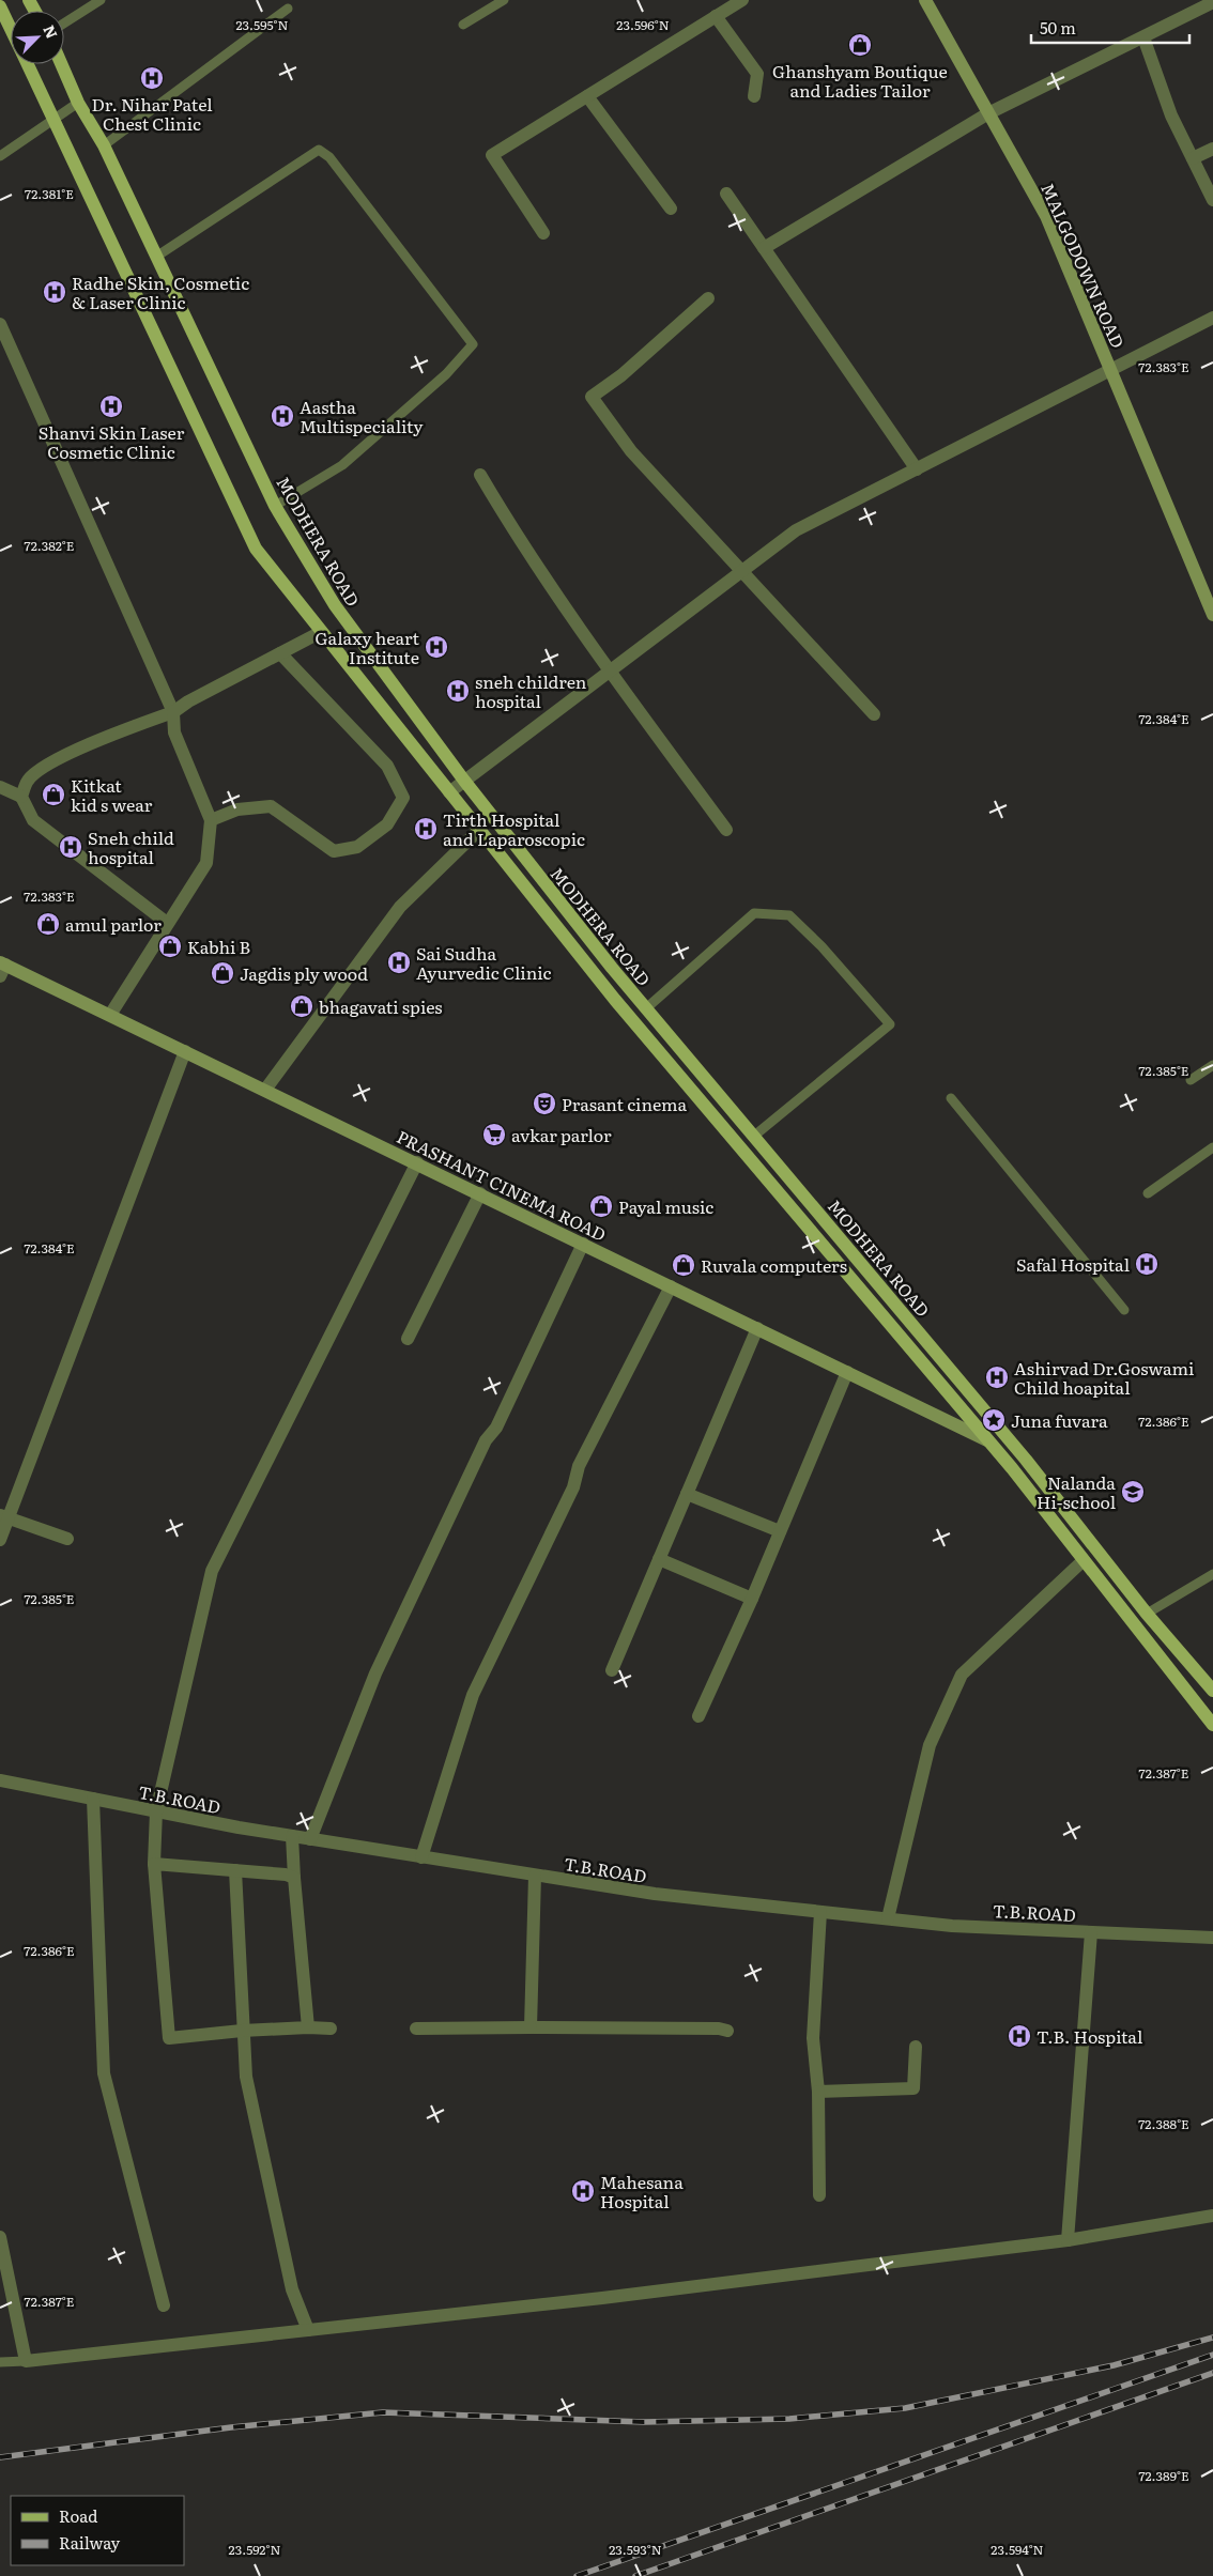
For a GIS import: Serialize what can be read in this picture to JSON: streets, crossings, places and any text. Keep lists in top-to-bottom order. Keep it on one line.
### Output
{"streets":{"main road":["MODHERA ROAD"],"street":["MALGODOWN ROAD","PRASHANT CINEMA ROAD","T.B.ROAD"]},"places":{"shop":["Ghanshyam Boutique and Ladies Tailor","Kitkat kid s wear","amul parlor","Kabhi B","Jagdis ply wood","bhagavati spies","Payal music","Ruvala computers"],"hospital":["Dr. Nihar Patel Chest Clinic","Radhe Skin, Cosmetic & Laser Clinic","Shanvi Skin Laser Cosmetic Clinic","Aastha Multispeciality","Galaxy heart Institute","sneh children hospital","Tirth Hospital and Laparoscopic","Sneh child hospital","Sai Sudha Ayurvedic Clinic","Safal Hospital","Ashirvad Dr.Goswami Child hoapital","T.B. Hospital","Mahesana Hospital"],"theatre":["Prasant cinema"],"supermarket":["avkar parlor"],"place":["Juna fuvara"],"school or university":["Nalanda Hi-school"]},"legend":["Road","Railway"],"scale_bar":"50 m","north":"top right","coordinates":["23.595°N","23.596°N","72.381°E","72.383°E","72.382°E","72.384°E","72.385°E","72.386°E","72.387°E","72.388°E","72.389°E","23.592°N","23.593°N","23.594°N"]}
